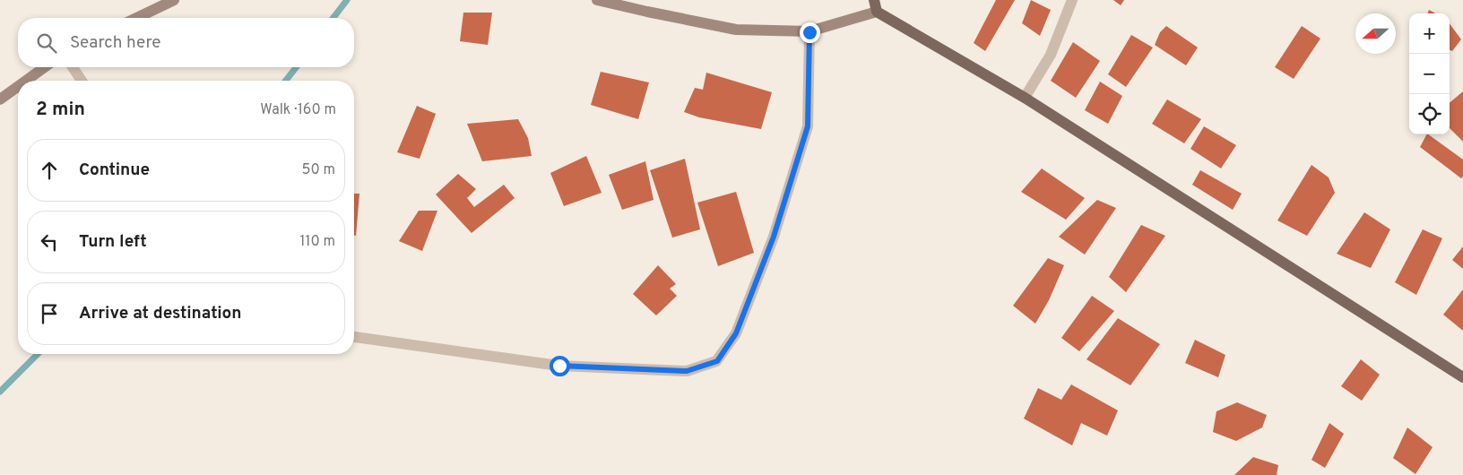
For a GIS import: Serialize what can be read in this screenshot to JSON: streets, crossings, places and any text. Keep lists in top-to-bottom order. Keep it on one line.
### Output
{"north":"left","page":{"map_buttons":["+","−"],"search":"Search here","heading":["2 min","Walk · 160 m"],"list":[["Continue","50 m"],["Turn left","110 m"],"Arrive at destination"]}}
